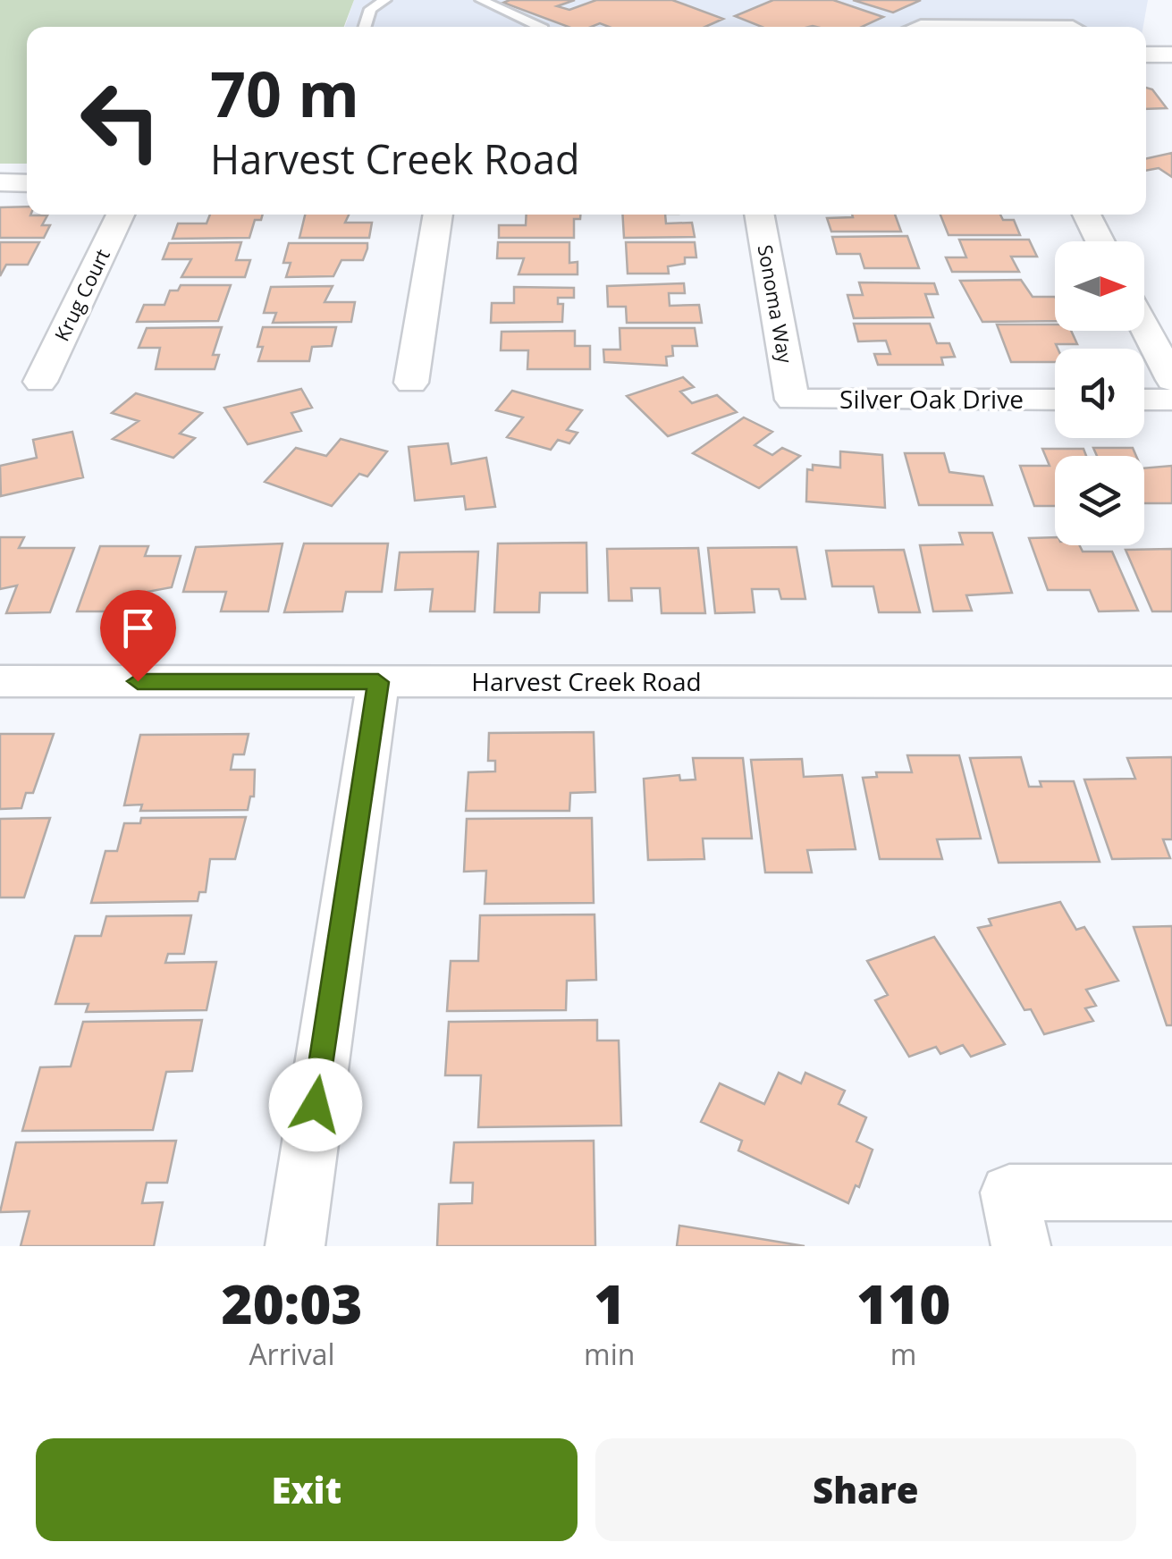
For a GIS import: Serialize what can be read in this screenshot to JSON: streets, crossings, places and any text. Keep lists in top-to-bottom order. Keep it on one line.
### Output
{"streets":{"street":["Krug Court","Sonoma Way","Silver Oak Drive","Harvest Creek Road"]},"crossings":[["Sonoma Way","Silver Oak Drive"]],"north":"right","page":{"turn":["70 m","Harvest Creek Road"],"eta":["20:03","Arrival","1","min","110","m"],"buttons":["Exit","Share"]}}
